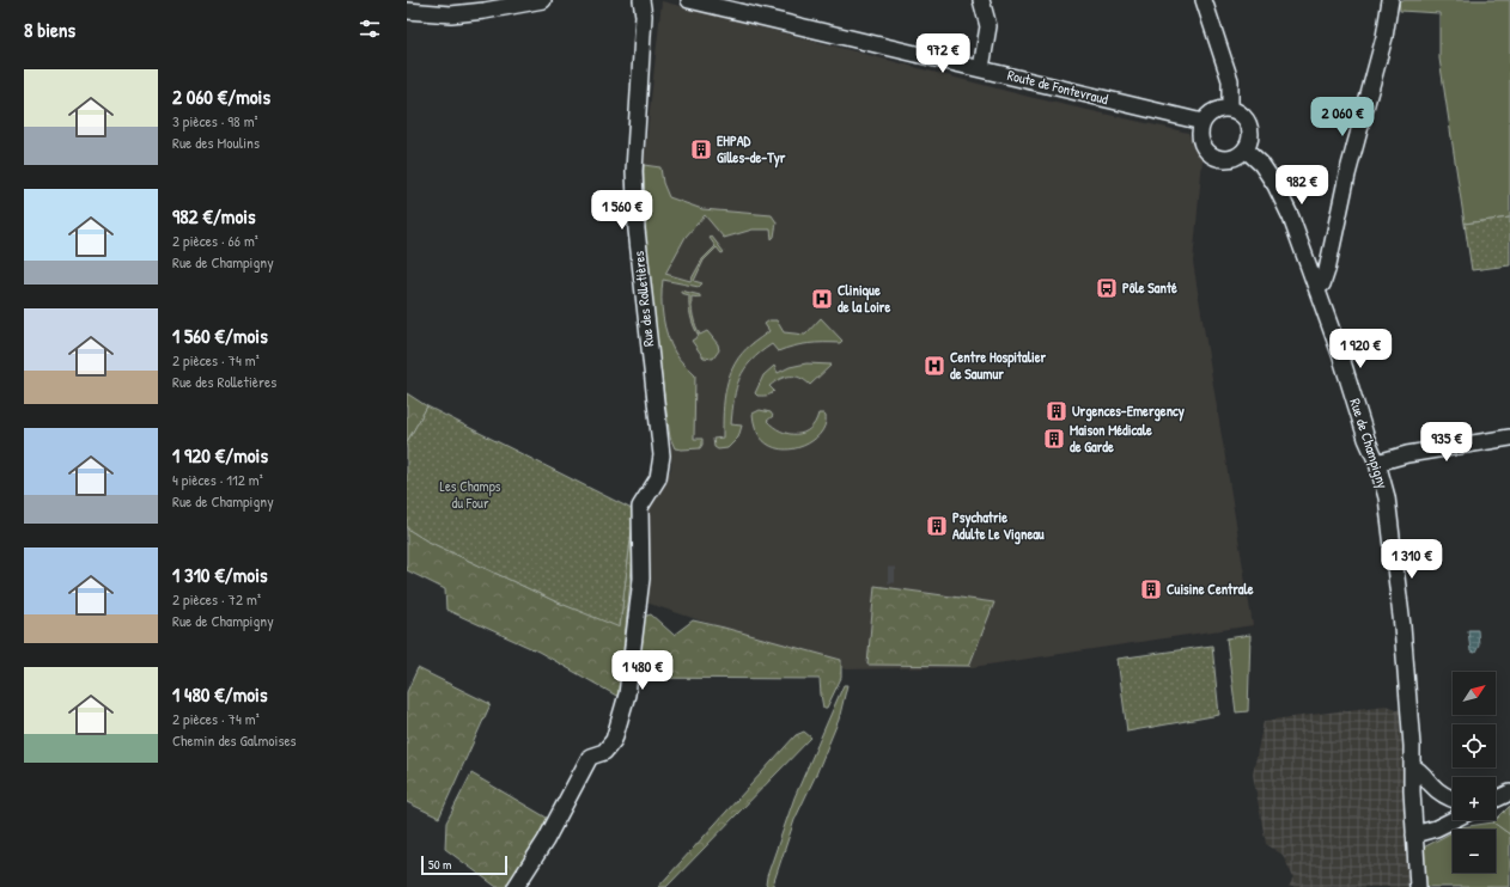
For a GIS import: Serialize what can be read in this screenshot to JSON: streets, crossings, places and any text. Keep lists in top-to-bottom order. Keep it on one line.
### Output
{"streets":{"street":["Route de Fontevraud","Rue des Rolletières","Rue de Champigny"]},"crossings":[["Route de Fontevraud","Rue de Champigny"]],"parks":["Les Champs du Four"],"places":{"building":["EHPAD Gilles-de-Tyr","Urgences-Emergency","Maison Médicale de Garde","Psychatrie Adulte Le Vigneau","Cuisine Centrale"],"bus stop":["Pôle Santé"],"hospital":["Clinique de la Loire","Centre Hospitalier de Saumur"]},"scale_bar":"50 m","north":"top right","page":{"heading":"8 biens","price":["972 €","2 060 €","982 €","1 560 €","1 920 €","935 €","1 310 €","1 480 €"],"list":[{"name":"2 060 €/mois","note":"3 pièces · 98 m² · Rue des Moulins"},{"name":"982 €/mois","note":"2 pièces · 66 m² · Rue de Champigny"},{"name":"1 560 €/mois","note":"2 pièces · 74 m² · Rue des Rolletières"},{"name":"1 920 €/mois","note":"4 pièces · 112 m² · Rue de Champigny"},{"name":"1 310 €/mois","note":"2 pièces · 72 m² · Rue de Champigny"},{"name":"1 480 €/mois","note":"2 pièces · 74 m² · Chemin des Galmoises"}],"map_buttons":["+","−"],"scale":"50 m"}}
